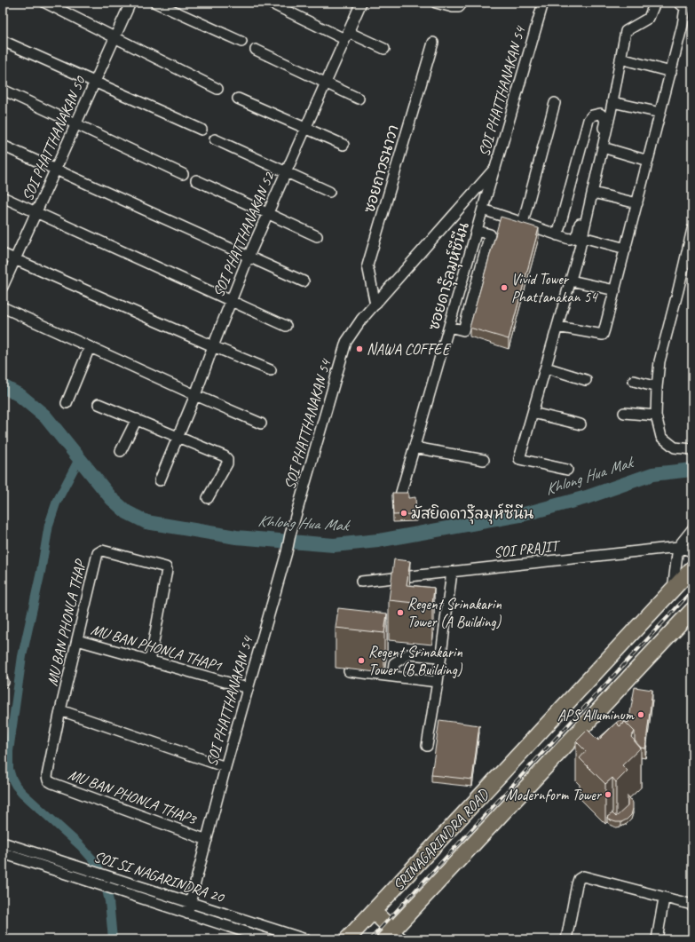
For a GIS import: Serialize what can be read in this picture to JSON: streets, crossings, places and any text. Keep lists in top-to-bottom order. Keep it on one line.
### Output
{"streets":{"main road":["SRINAGARINDRA ROAD"],"street":["SOI PHATTHANAKAN 54","SOI PHATTHANAKAN 50","ซอยถาวรนาวา","SOI PHATTHANAKAN 52","ซอยดารุ๊ลมุห์ซีนีน","SOI PRAJIT","MU BAN PHONLA THAP","MU BAN PHONLA THAP1","MU BAN PHONLA THAP3","SOI SI NAGARINDRA 20"]},"crossings":[["SOI PHATTHANAKAN 54","ซอยถาวรนาวา"],["SOI PHATTHANAKAN 54","ซอยดารุ๊ลมุห์ซีนีน"],["SOI PHATTHANAKAN 54","MU BAN PHONLA THAP1"],["SOI PHATTHANAKAN 54","MU BAN PHONLA THAP3"],["SOI PHATTHANAKAN 54","SOI SI NAGARINDRA 20"],["MU BAN PHONLA THAP","MU BAN PHONLA THAP1"],["MU BAN PHONLA THAP","MU BAN PHONLA THAP3"]],"water":["Khlong Hua Mak"],"places":["Vivid Tower Phattanakan 54","NAWA COFFEE","มัสยิดดารุ๊ลมุห์ซีนีน","Regent Srinakarin Tower (A Building)","Regent Srinakarin Tower (B Building)","APS Alluminum","Modernform Tower"]}
